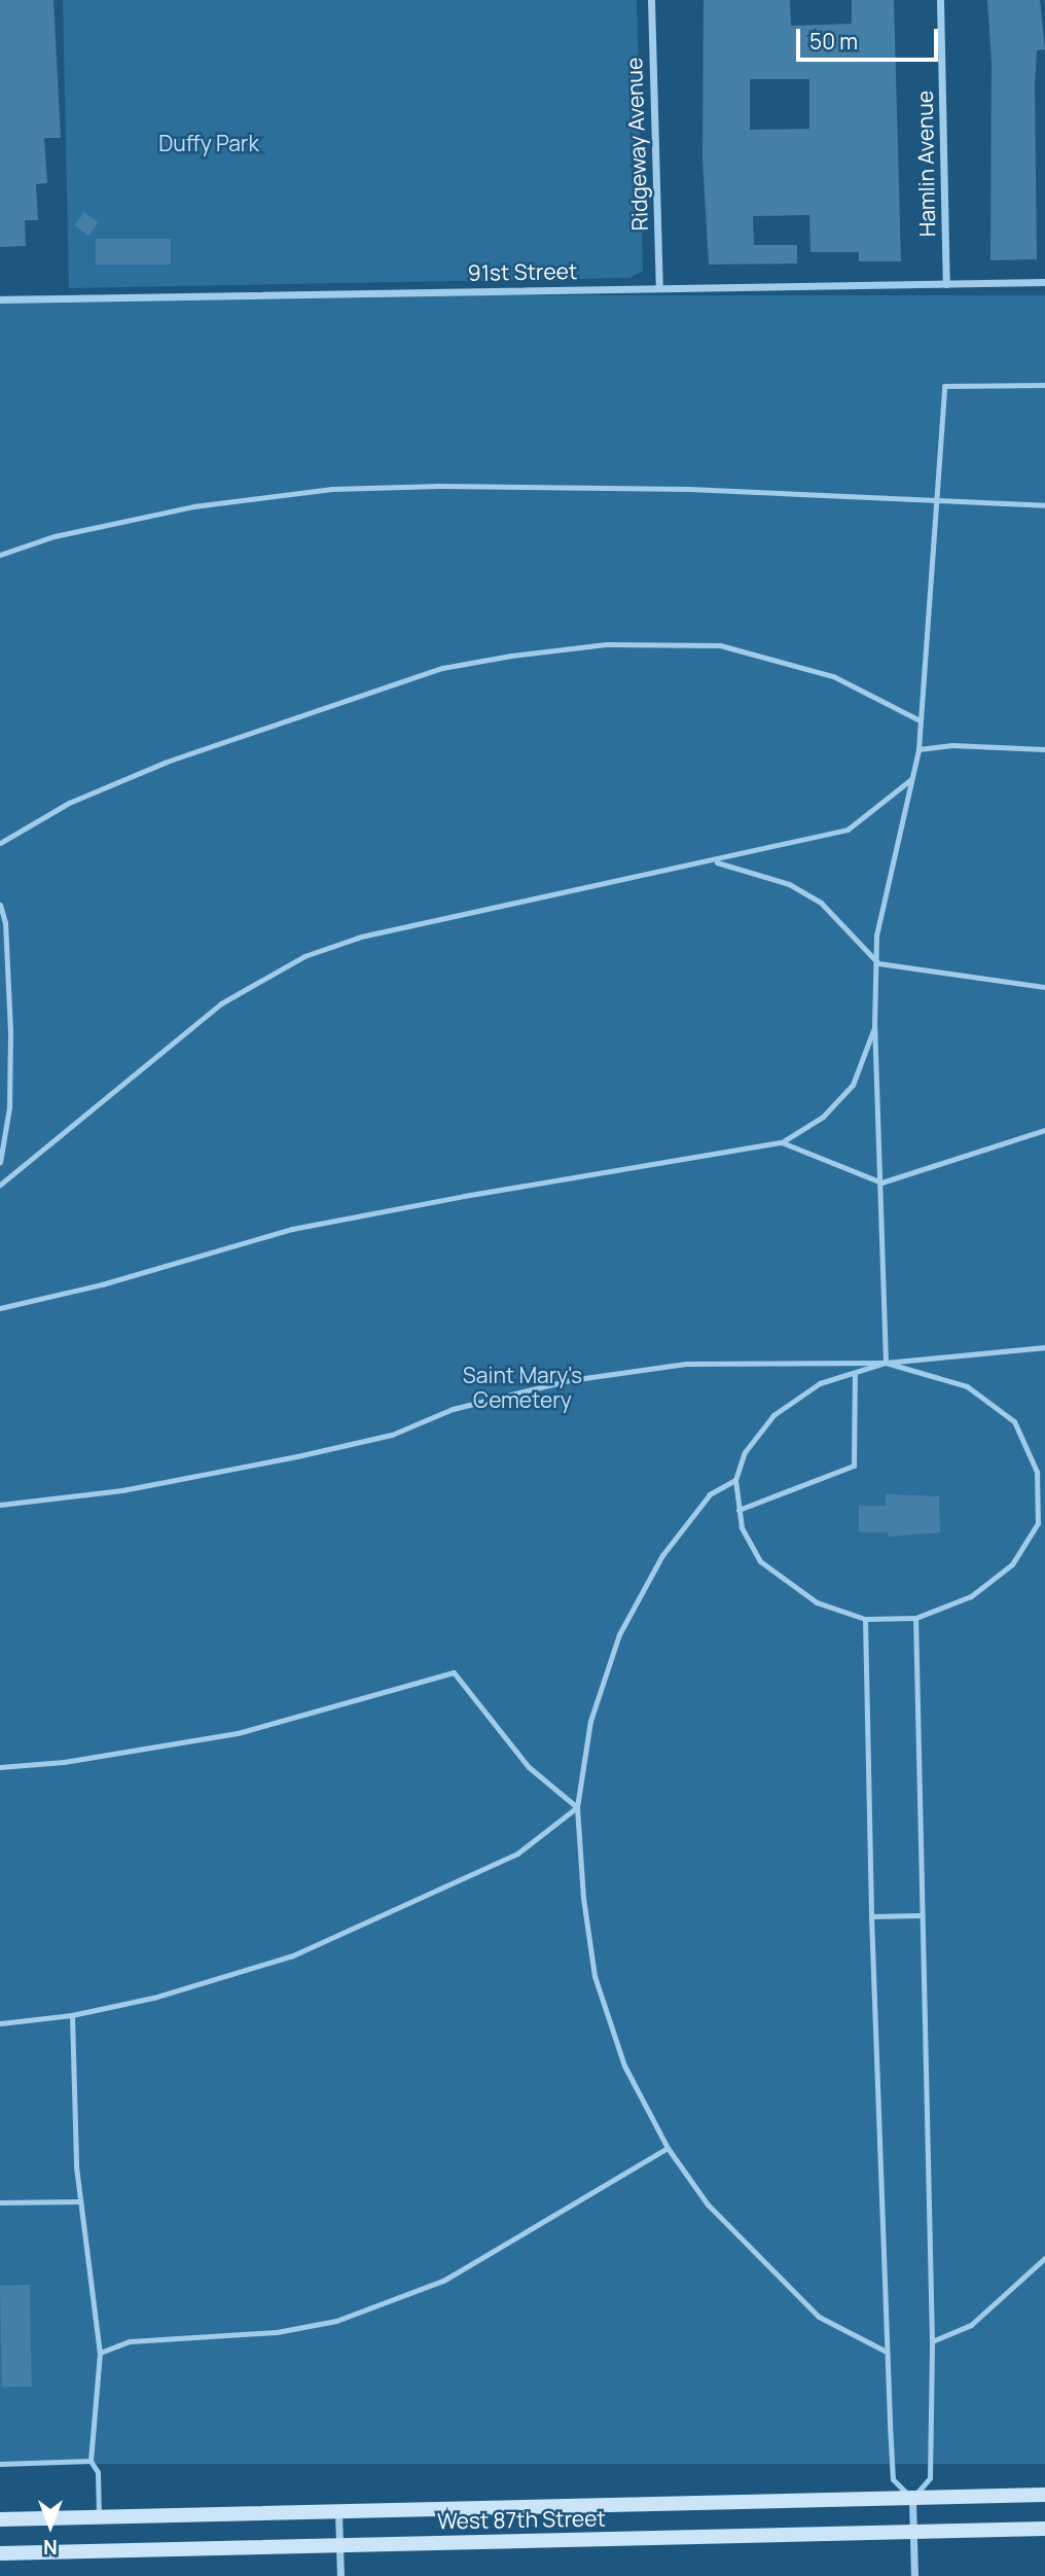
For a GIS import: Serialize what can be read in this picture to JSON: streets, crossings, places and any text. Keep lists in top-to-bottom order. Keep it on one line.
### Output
{"streets":{"main road":["West 87th Street"],"street":["Ridgeway Avenue","Hamlin Avenue","91st Street"]},"crossings":[["Ridgeway Avenue","91st Street"],["Hamlin Avenue","91st Street"]],"parks":["Duffy Park","Saint Mary's Cemetery"],"scale_bar":"50 m","north":"bottom"}
